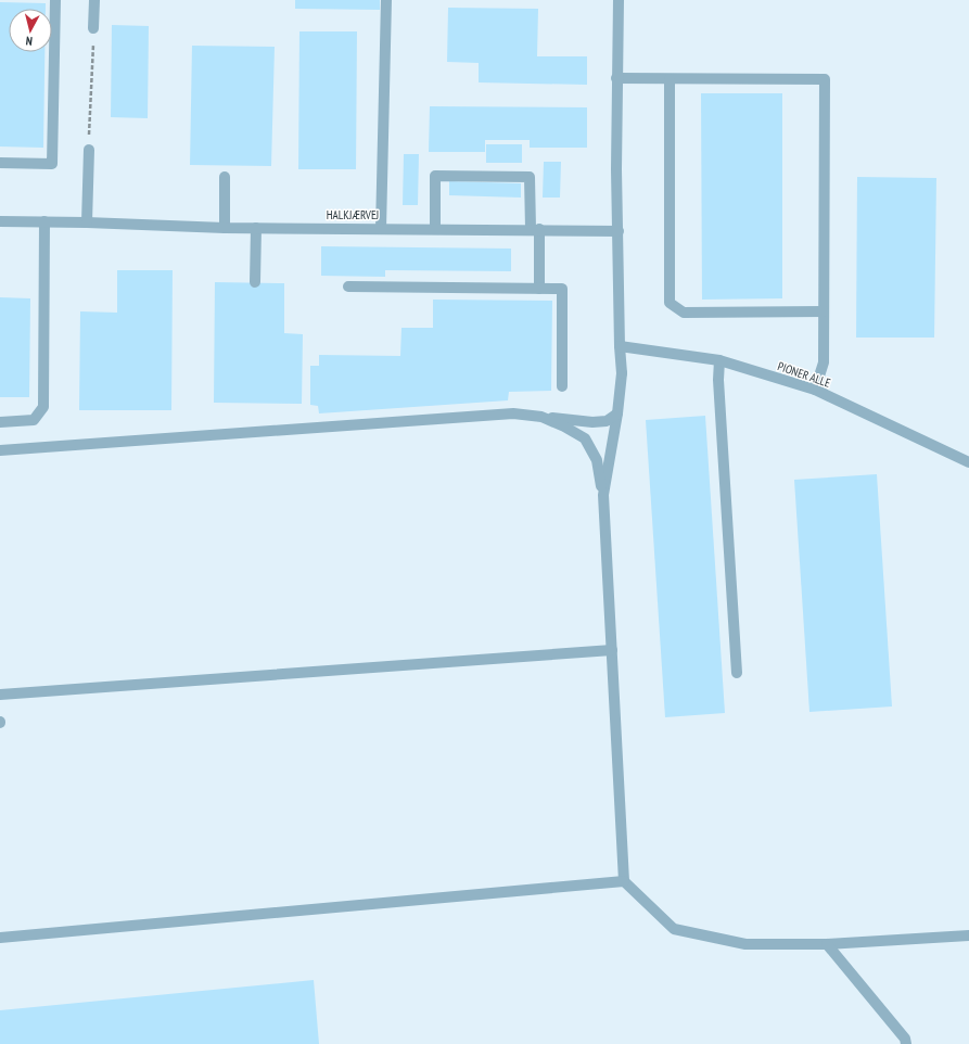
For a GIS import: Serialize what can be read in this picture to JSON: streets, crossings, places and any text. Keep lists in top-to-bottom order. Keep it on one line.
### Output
{"streets":{"street":["HALKJÆRVEJ","PIONER ALLE"]},"north":"bottom"}
